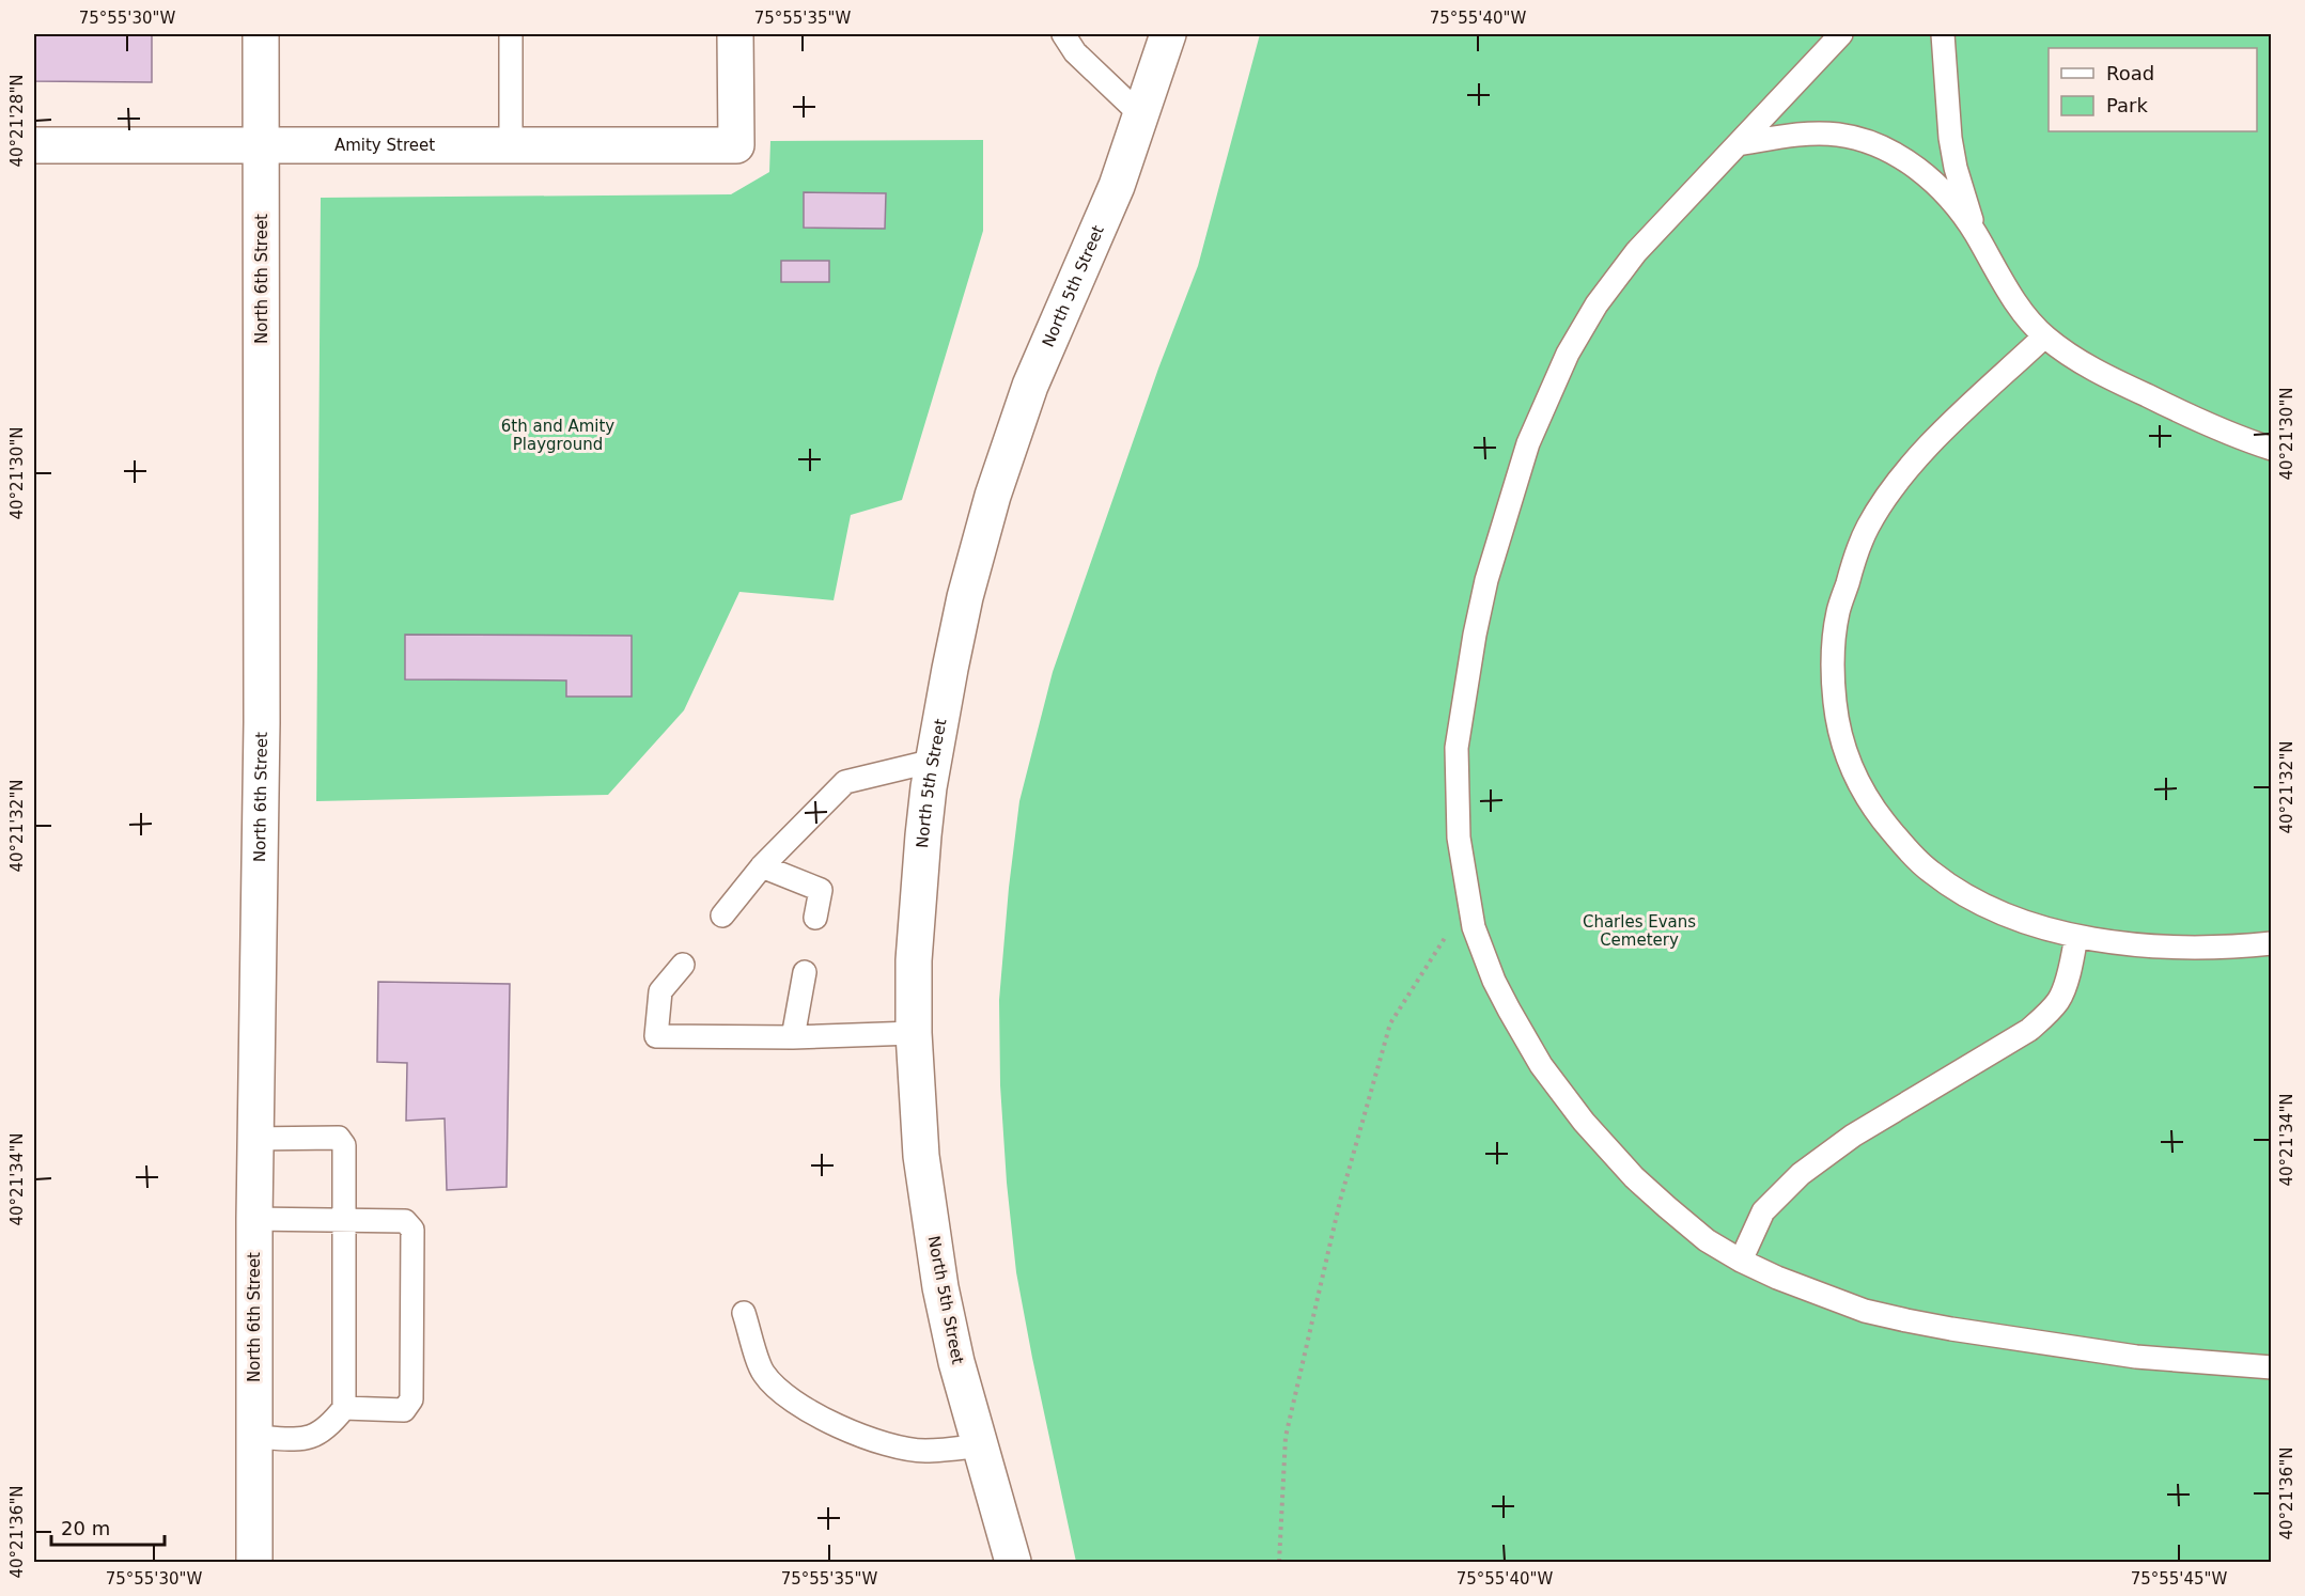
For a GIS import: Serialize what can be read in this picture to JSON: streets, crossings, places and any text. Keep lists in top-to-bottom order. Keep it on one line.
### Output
{"streets":{"street":["Amity Street","North 6th Street","North 5th Street"]},"crossings":[["Amity Street","North 6th Street"]],"parks":["6th and Amity Playground","Charles Evans Cemetery"],"legend":["Road","Park"],"scale_bar":"20 m","coordinates":["75°55'30\"W","75°55'35\"W","75°55'40\"W","40°21'28\"N","40°21'30\"N","40°21'32\"N","40°21'34\"N","40°21'36\"N","75°55'45\"W"]}
